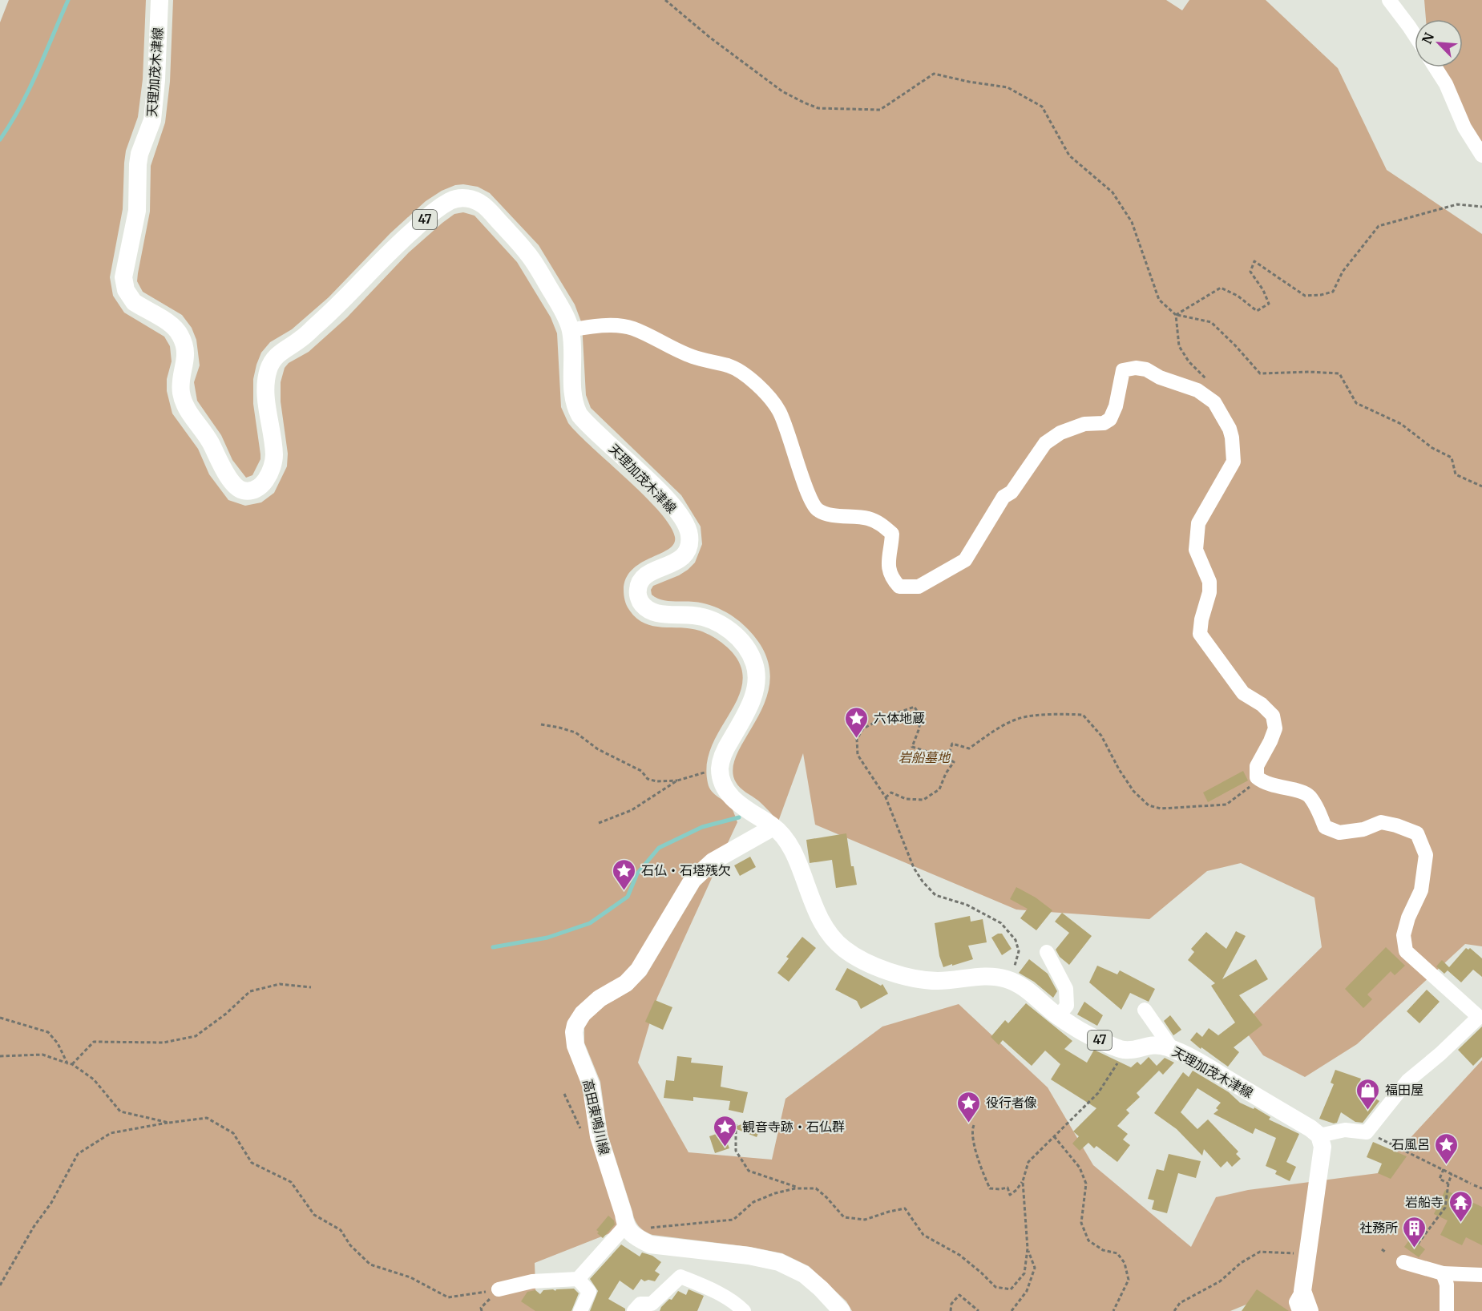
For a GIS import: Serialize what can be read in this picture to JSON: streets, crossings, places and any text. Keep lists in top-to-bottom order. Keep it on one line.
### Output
{"streets":{"main road":["天理加茂木津線","47","高田東鳴川線"]},"crossings":[["天理加茂木津線","47"],["47","高田東鳴川線"]],"parks":["岩船墓地"],"places":{"place":["六体地蔵","石仏・石塔残欠","役行者像","観音寺跡・石仏群","石風呂"],"shop":["福田屋"],"temple":["岩船寺"],"building":["社務所"]},"north":"top left"}
